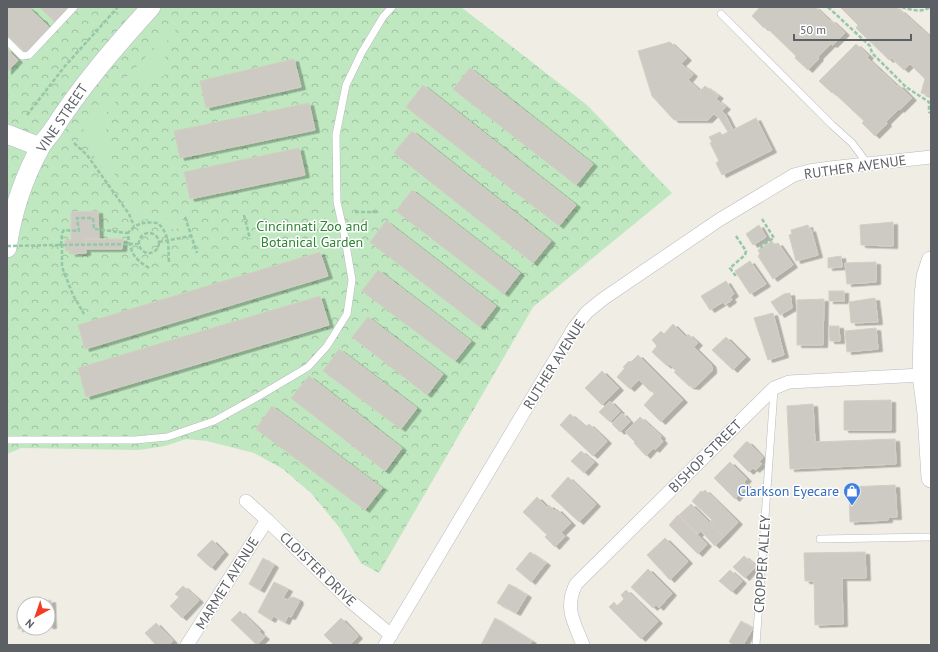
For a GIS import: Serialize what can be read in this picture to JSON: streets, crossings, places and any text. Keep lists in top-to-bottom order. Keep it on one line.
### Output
{"streets":{"main road":["VINE STREET"],"street":["RUTHER AVENUE","BISHOP STREET","CLOISTER DRIVE","MARMET AVENUE"],"lane":["CROPPER ALLEY"]},"crossings":[["RUTHER AVENUE","CLOISTER DRIVE"],["BISHOP STREET","CROPPER ALLEY"],["CLOISTER DRIVE","MARMET AVENUE"]],"parks":["Cincinnati Zoo and Botanical Garden"],"places":{"shop":["Clarkson Eyecare"]},"scale_bar":"50 m","north":"bottom left"}
